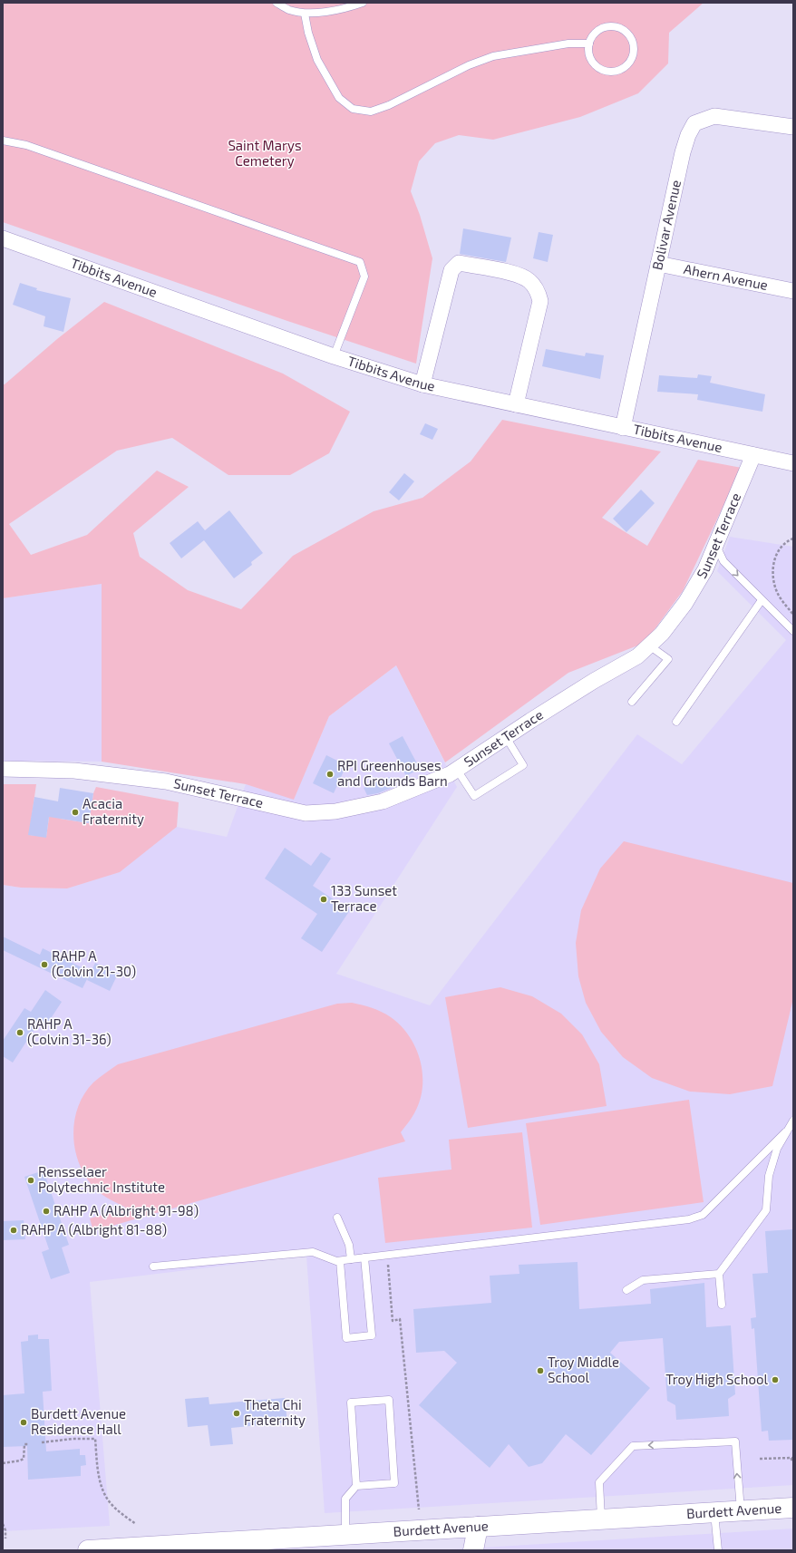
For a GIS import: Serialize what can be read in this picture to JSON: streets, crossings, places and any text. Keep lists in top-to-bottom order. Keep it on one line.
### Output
{"streets":{"street":["Bolivar Avenue","Ahern Avenue","Tibbits Avenue","Sunset Terrace","Burdett Avenue"]},"crossings":[["Bolivar Avenue","Ahern Avenue"],["Bolivar Avenue","Tibbits Avenue"],["Tibbits Avenue","Sunset Terrace"]],"parks":["Saint Marys Cemetery"],"places":["RPI Greenhouses and Grounds Barn","Acacia Fraternity","133 Sunset Terrace","RAHP A (Colvin 21-30)","RAHP A (Colvin 31-36)","Rensselaer Polytechnic Institute","RAHP A (Albright 91-98)","RAHP A (Albright 81-88)","Troy Middle School","Troy High School","Theta Chi Fraternity","Burdett Avenue Residence Hall"]}
